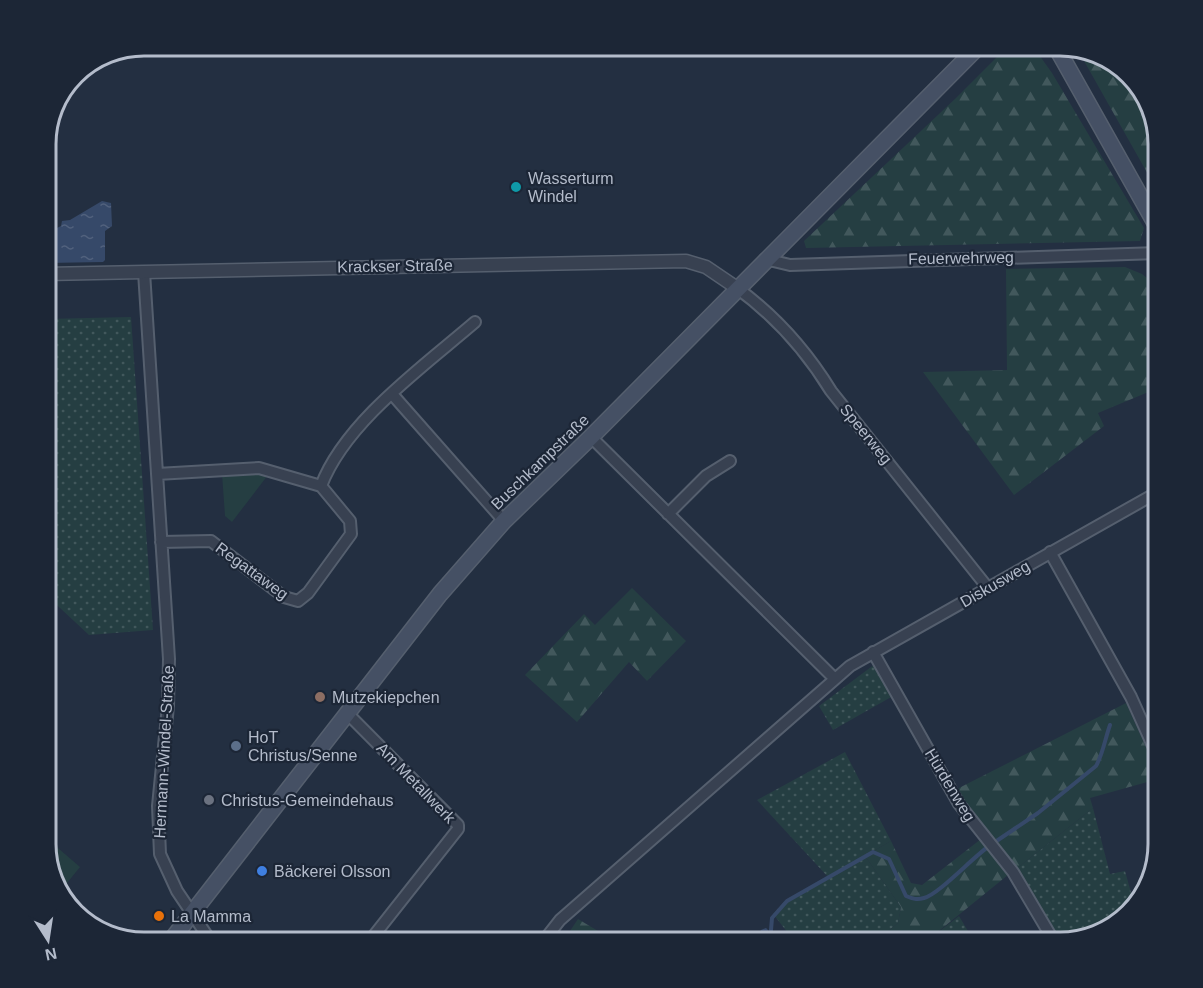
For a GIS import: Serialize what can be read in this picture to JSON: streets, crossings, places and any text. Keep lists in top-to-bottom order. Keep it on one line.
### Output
{"streets":{"main road":["Buschkampstraße"],"street":["Feuerwehrweg","Krackser Straße","Speerweg","Regattaweg","Diskusweg","Hermann-Windel-Straße","Am Metallwerk","Hürdenweg"]},"crossings":[["Feuerwehrweg","Buschkampstraße"],["Krackser Straße","Speerweg"],["Krackser Straße","Buschkampstraße"],["Krackser Straße","Hermann-Windel-Straße"],["Speerweg","Buschkampstraße"],["Speerweg","Diskusweg"],["Buschkampstraße","Hermann-Windel-Straße"],["Buschkampstraße","Am Metallwerk"],["Regattaweg","Hermann-Windel-Straße"],["Diskusweg","Hürdenweg"]],"places":["Wasserturm Windel","Mutzekiepchen","HoT Christus/Senne","Christus-Gemeindehaus","Bäckerei Olsson","La Mamma"],"north":"bottom"}
